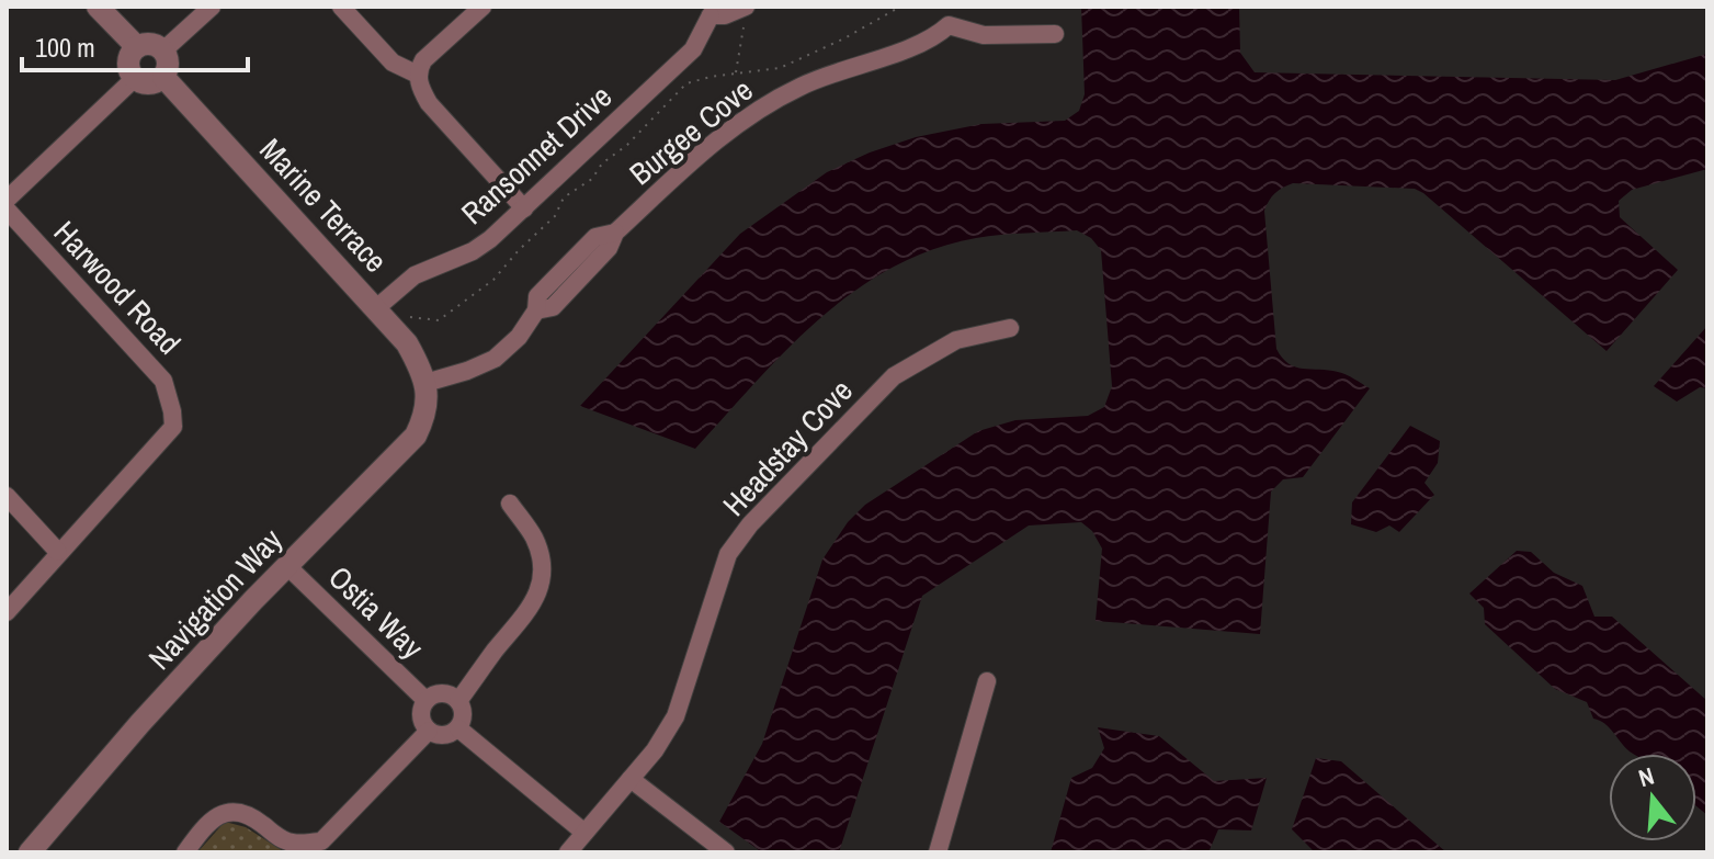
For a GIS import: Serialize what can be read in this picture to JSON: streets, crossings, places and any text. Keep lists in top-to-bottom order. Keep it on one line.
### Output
{"streets":{"street":["Burgee Cove","Ransonnet Drive","Marine Terrace","Harwood Road","Headstay Cove","Navigation Way","Ostia Way"]},"crossings":[["Burgee Cove","Marine Terrace"],["Burgee Cove","Navigation Way"],["Ransonnet Drive","Marine Terrace"],["Marine Terrace","Navigation Way"],["Navigation Way","Ostia Way"]],"scale_bar":"100 m","north":"top"}
